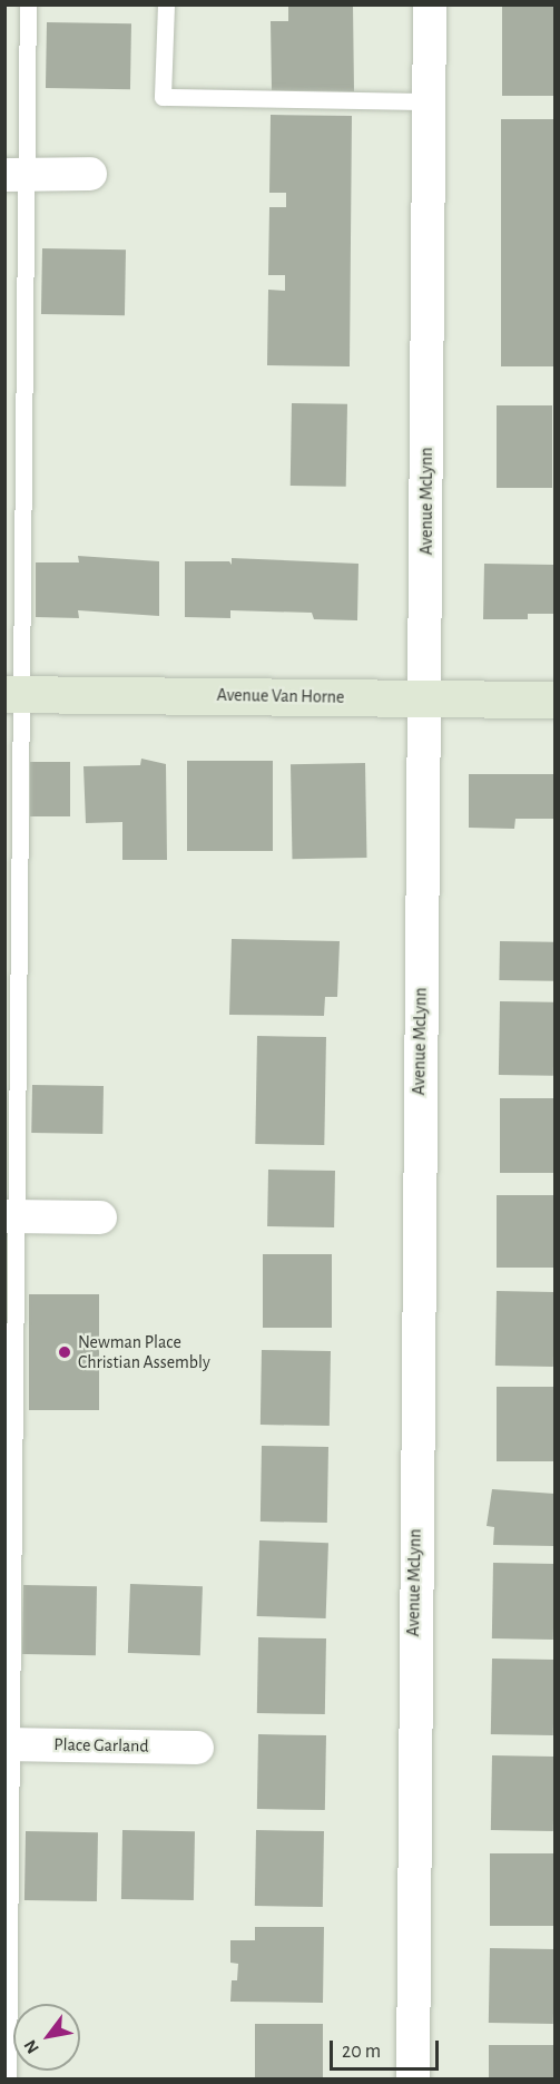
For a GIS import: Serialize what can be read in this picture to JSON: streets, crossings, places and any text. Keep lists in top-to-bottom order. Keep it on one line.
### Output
{"streets":{"main road":["Avenue Van Horne"],"street":["Avenue McLynn","Place Garland"]},"crossings":[["Avenue McLynn","Avenue Van Horne"]],"places":["Newman Place Christian Assembly"],"scale_bar":"20 m","north":"bottom left"}
